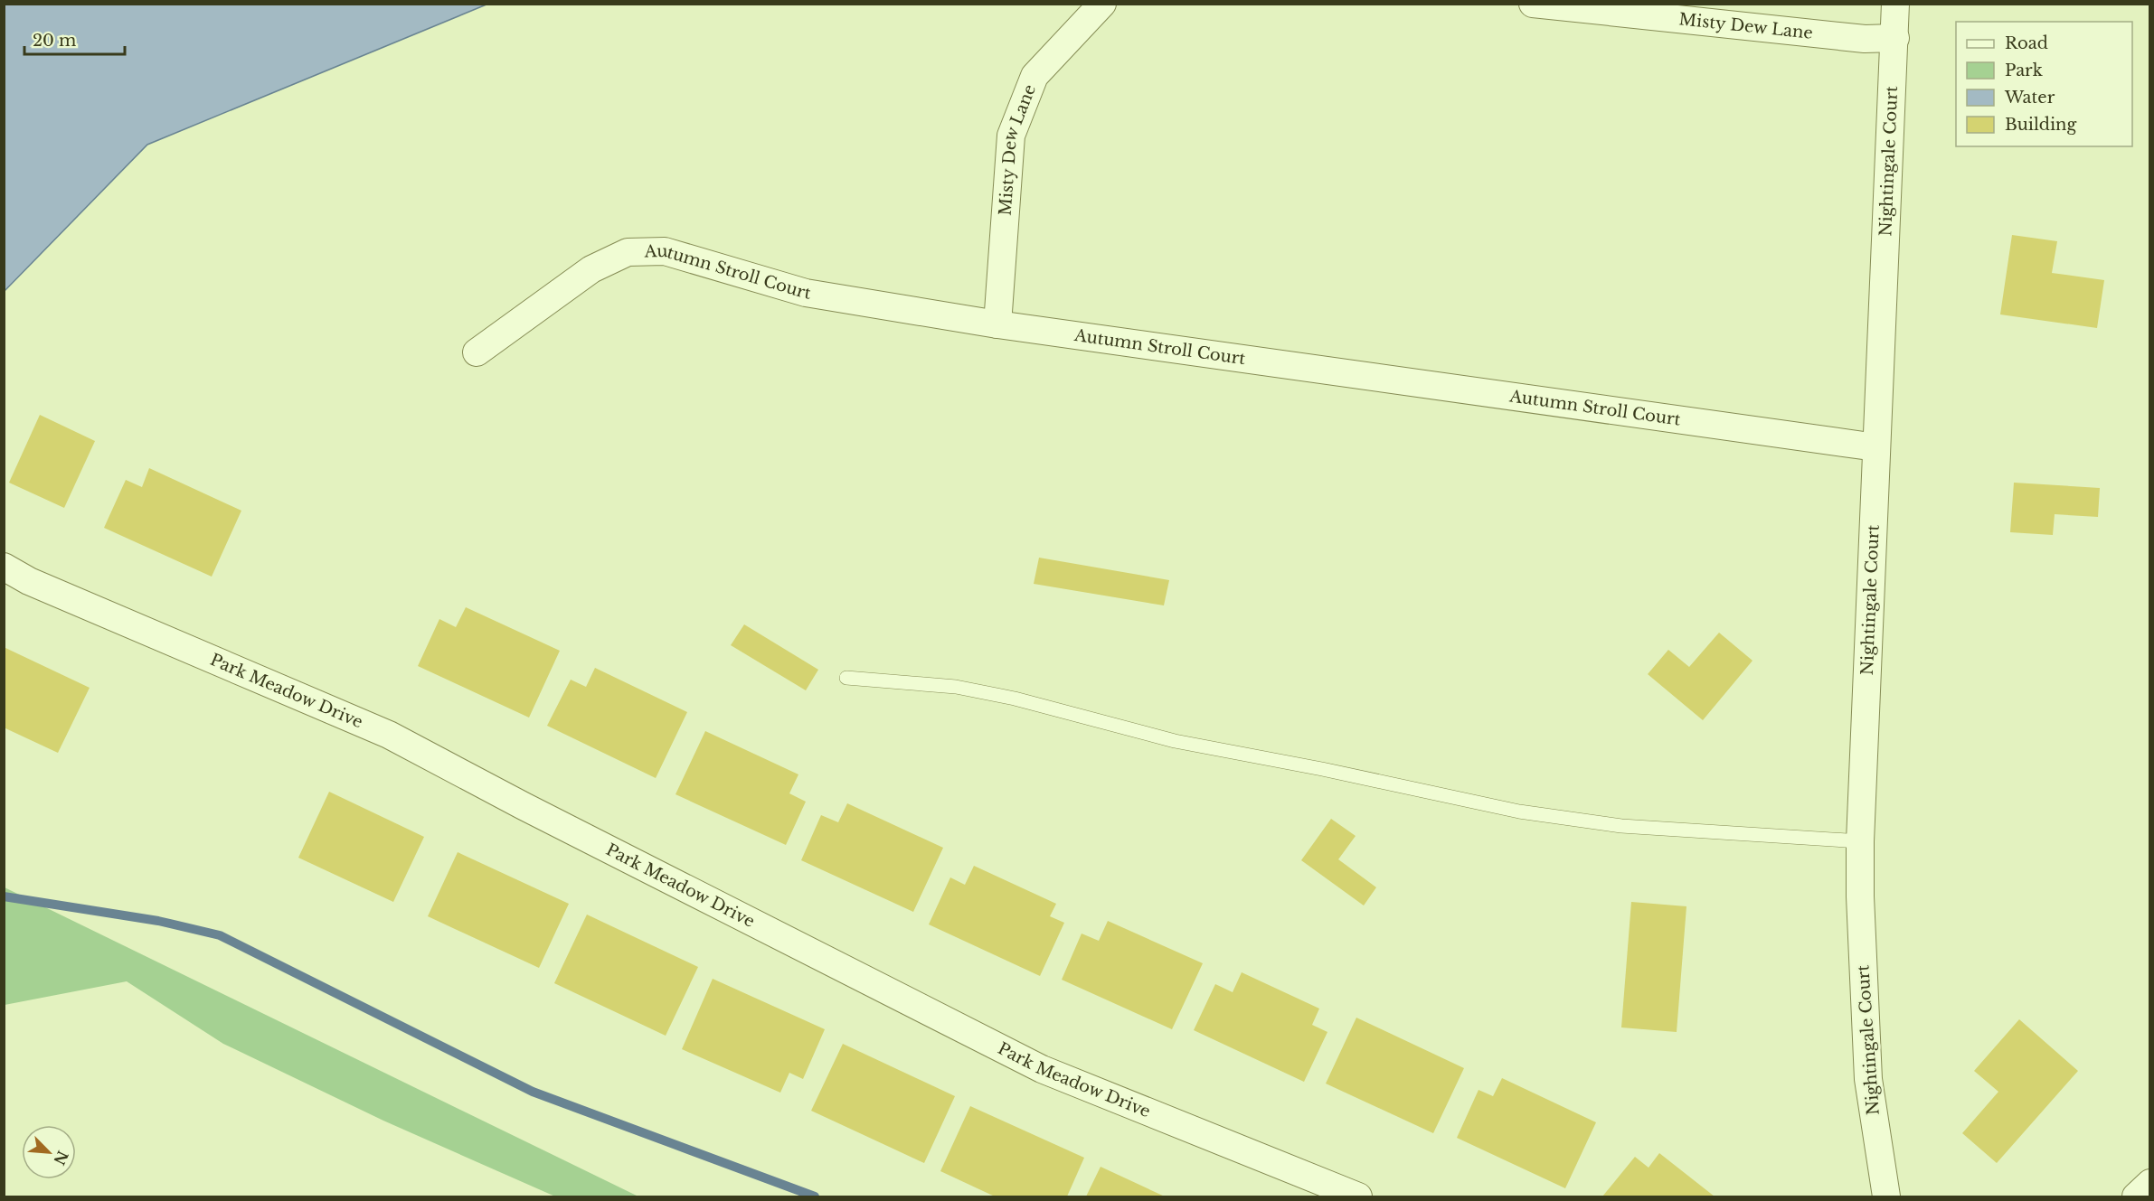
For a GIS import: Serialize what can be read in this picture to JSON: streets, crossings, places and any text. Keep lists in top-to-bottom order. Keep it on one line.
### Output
{"streets":{"street":["Misty Dew Lane","Nightingale Court","Autumn Stroll Court","Park Meadow Drive"]},"crossings":[["Misty Dew Lane","Nightingale Court"],["Misty Dew Lane","Autumn Stroll Court"],["Nightingale Court","Autumn Stroll Court"]],"legend":["Road","Park","Water","Building"],"scale_bar":"20 m","north":"bottom right"}
